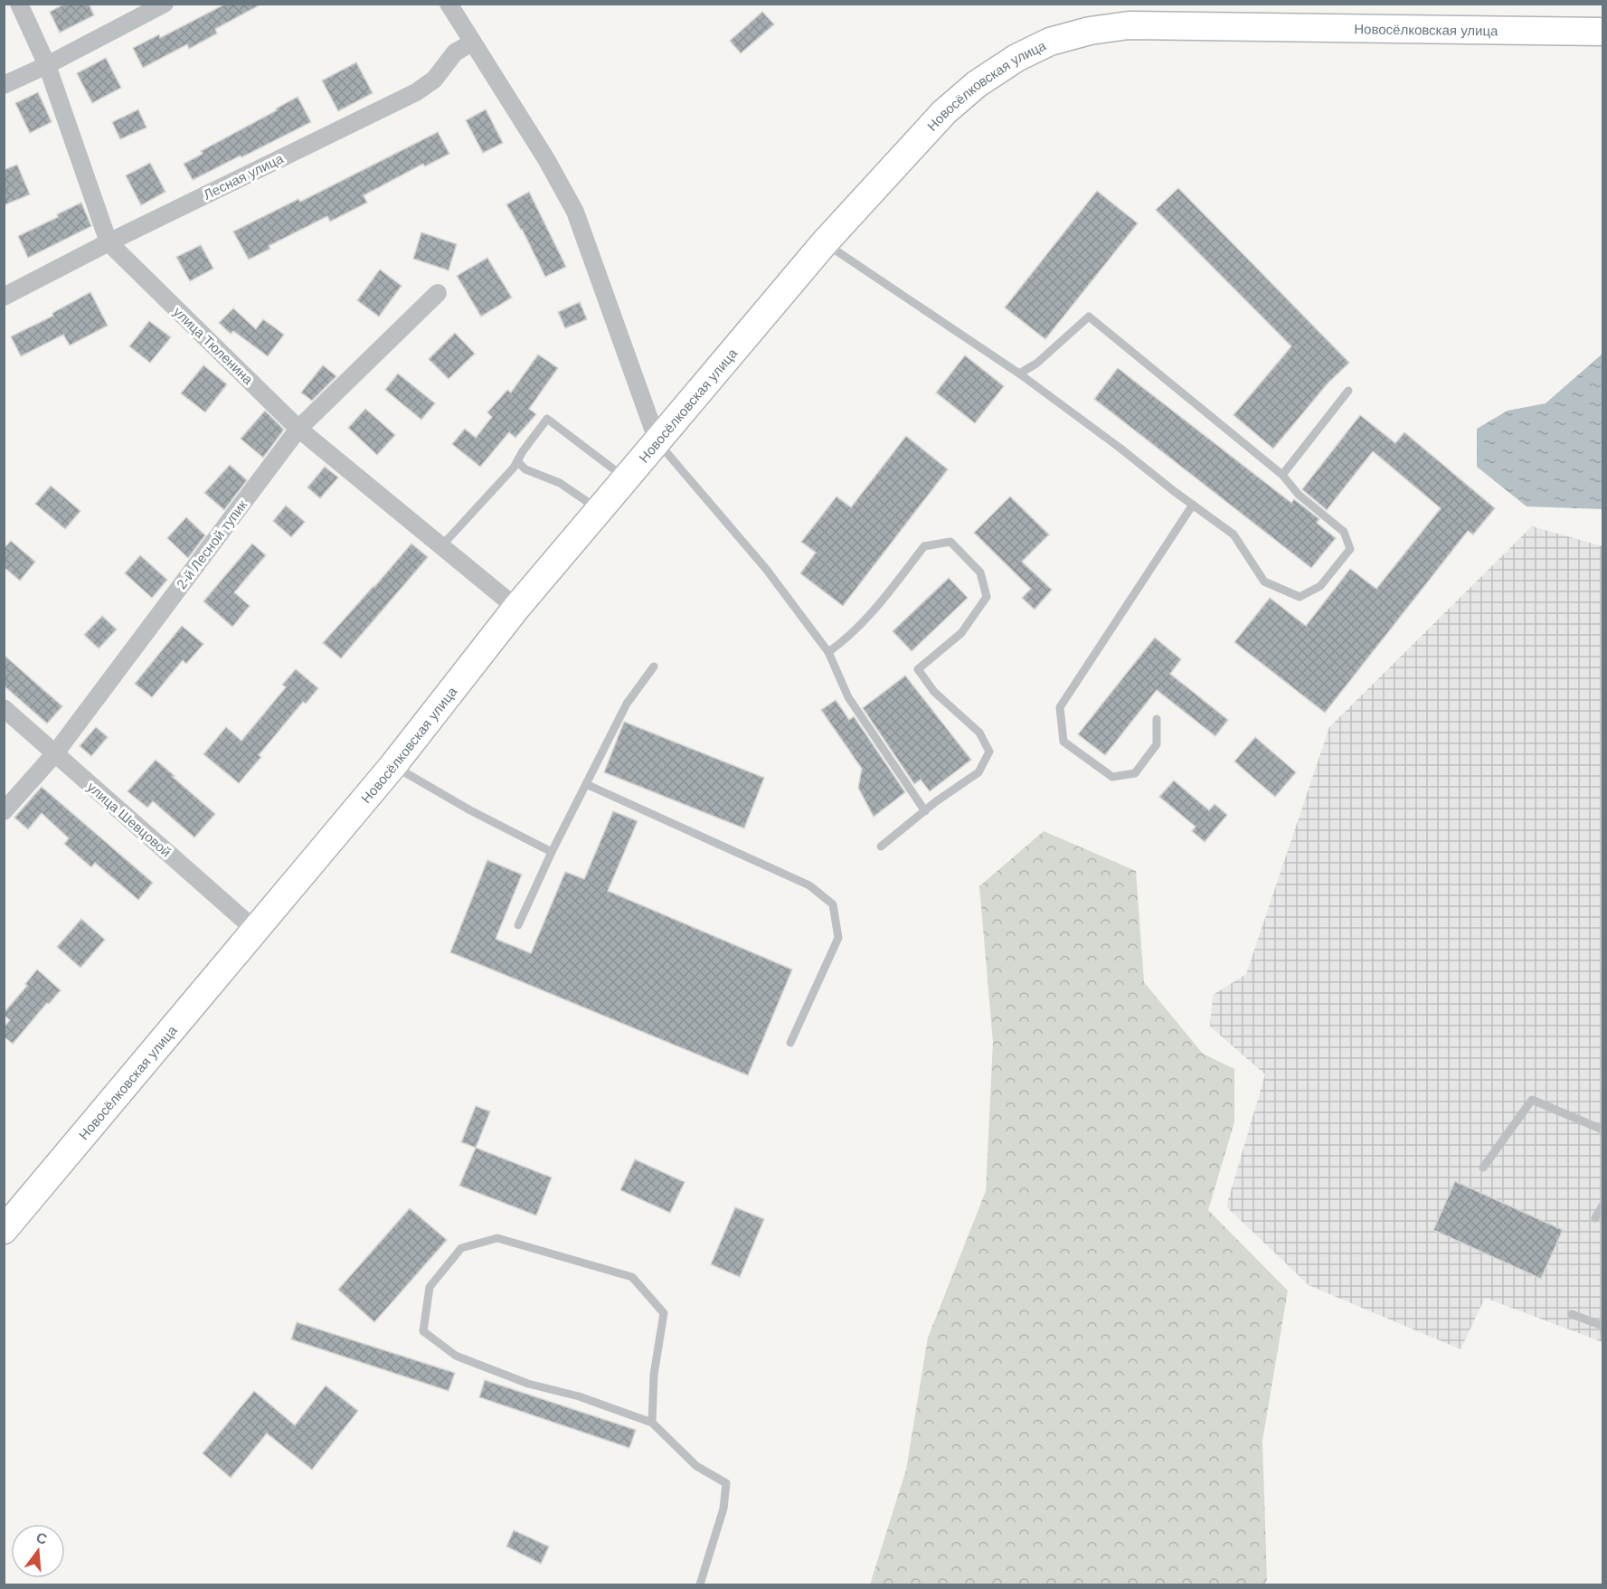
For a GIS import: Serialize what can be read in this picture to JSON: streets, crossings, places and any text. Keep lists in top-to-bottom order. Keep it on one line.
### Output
{"streets":{"main road":["Новосёлковская улица"],"street":["Лесная улица","улица Тюленина","2-й Лесной тупик","улица Шевцовой"]},"crossings":[["Новосёлковская улица","улица Тюленина"],["Новосёлковская улица","улица Шевцовой"],["Лесная улица","улица Тюленина"],["улица Тюленина","2-й Лесной тупик"],["2-й Лесной тупик","улица Шевцовой"]],"north":"top"}
